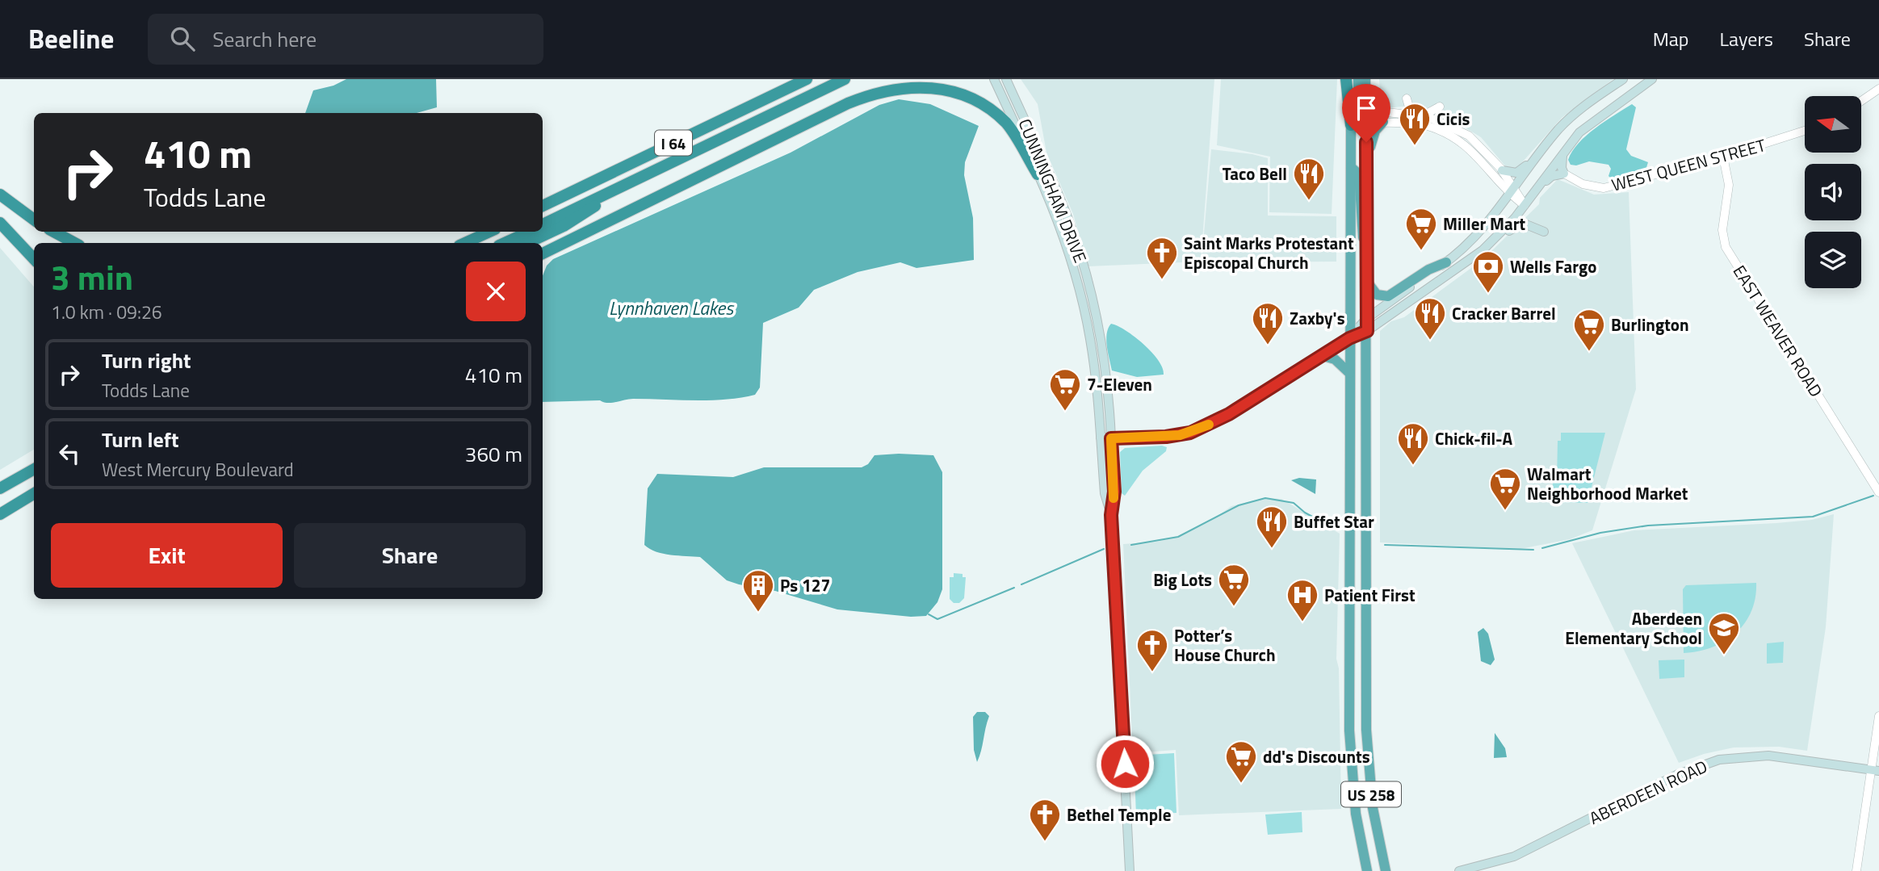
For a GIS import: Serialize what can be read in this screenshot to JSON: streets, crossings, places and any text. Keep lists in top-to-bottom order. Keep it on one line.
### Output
{"streets":{"highway":["I 64","US 258"],"main road":["CUNNINGHAM DRIVE","ABERDEEN ROAD"],"street":["WEST QUEEN STREET","EAST WEAVER ROAD"]},"crossings":[["WEST QUEEN STREET","EAST WEAVER ROAD"]],"water":["Lynnhaven Lakes"],"places":{"restaurant":["Cicis","Taco Bell","Cracker Barrel","Zaxby's","Chick-fil-A","Buffet Star"],"supermarket":["Miller Mart","Burlington","7-Eleven","Walmart Neighborhood Market","Big Lots","dd's Discounts"],"church":["Saint Marks Protestant Episcopal Church","Potter’s House Church","Bethel Temple"],"bank":["Wells Fargo"],"building":["Ps 127"],"hospital":["Patient First"],"school or university":["Aberdeen Elementary School"]},"north":"left","page":{"header":"Beeline","search":"Search here","nav":["Map","Layers","Share"],"turn":["410 m","Todds Lane"],"heading":["3 min","1.0 km · 09:26"],"list":[{"name":"Turn right","note":"Todds Lane","value":"410 m"},{"name":"Turn left","note":"West Mercury Boulevard","value":"360 m"}],"buttons":["Exit","Share"]}}
